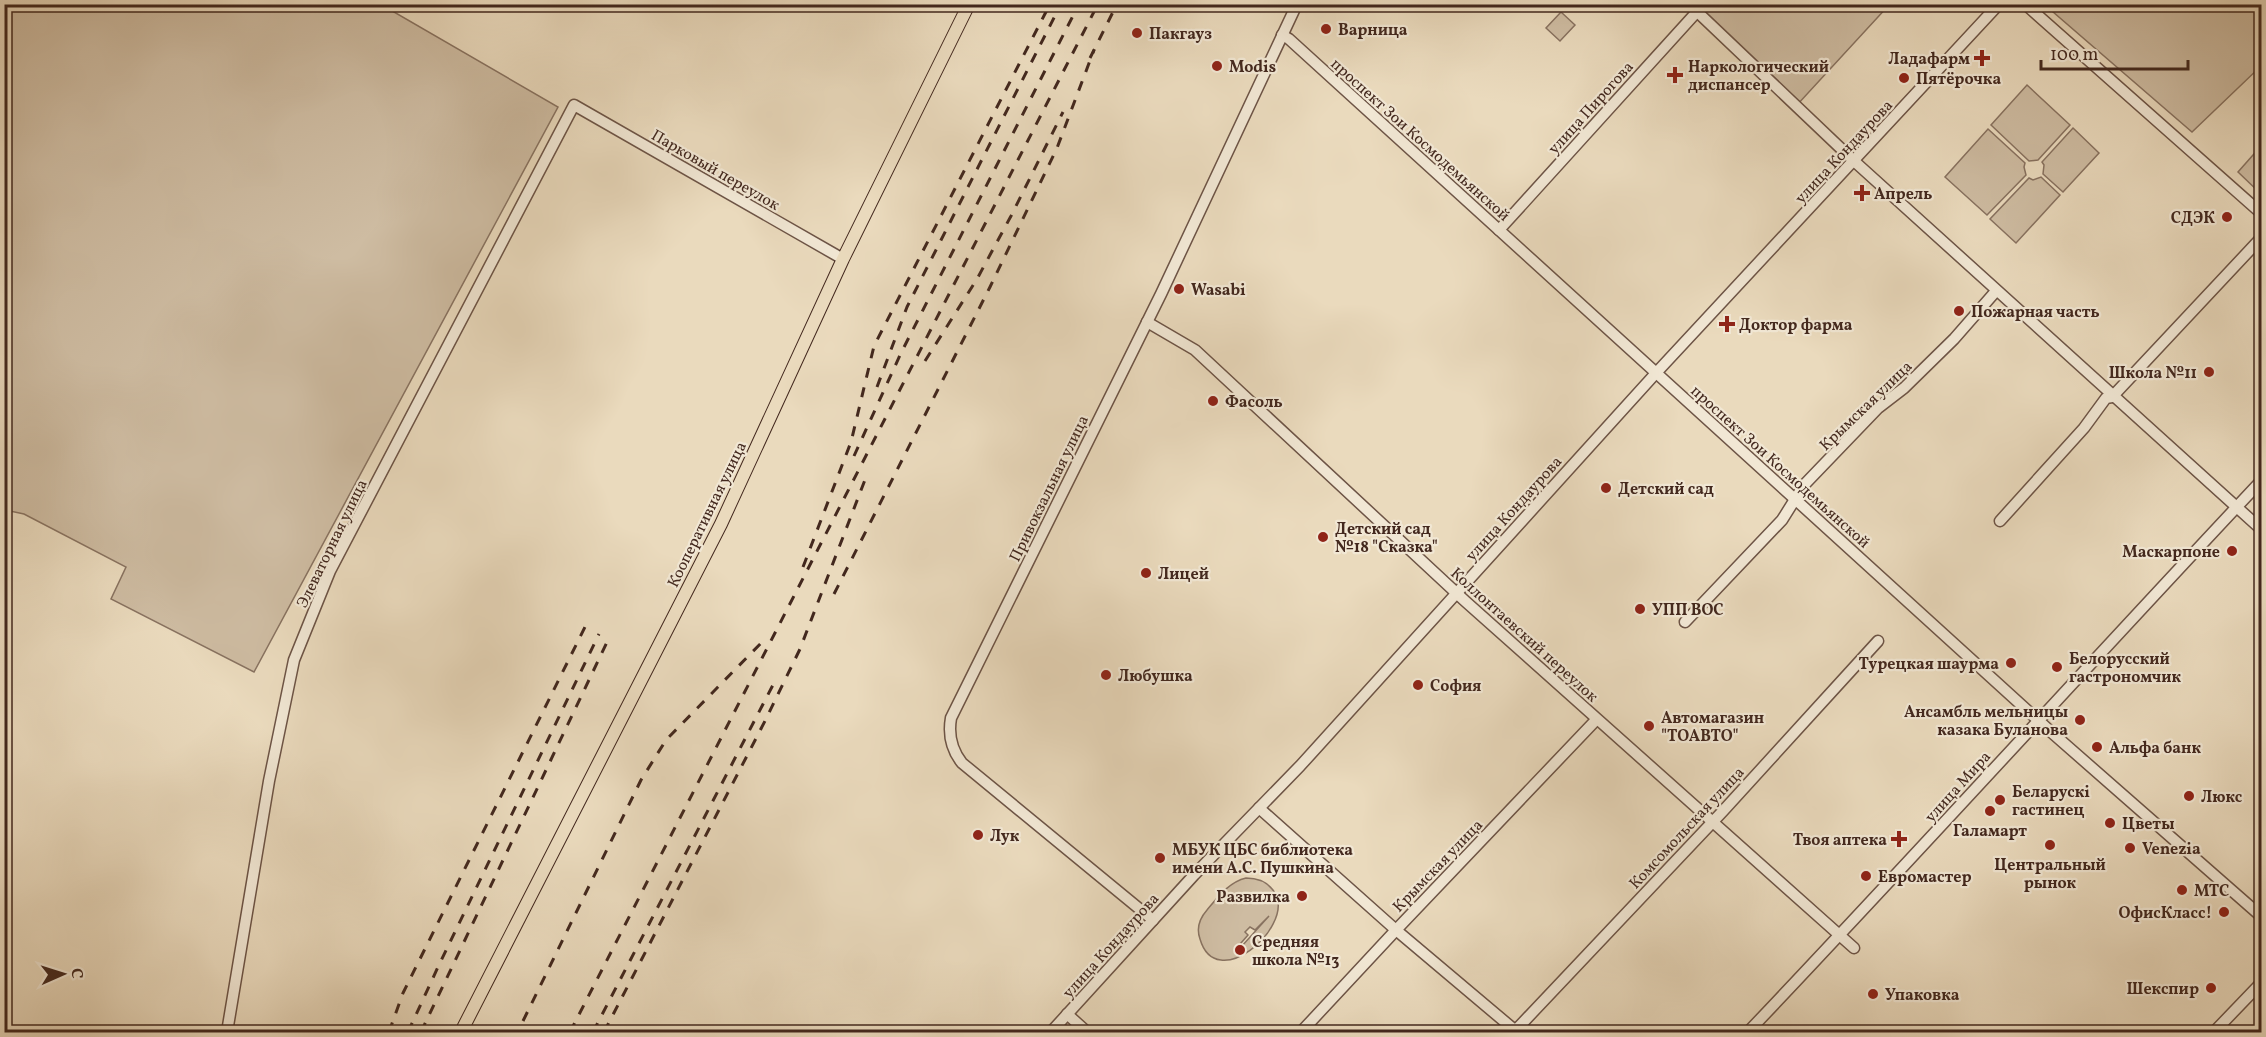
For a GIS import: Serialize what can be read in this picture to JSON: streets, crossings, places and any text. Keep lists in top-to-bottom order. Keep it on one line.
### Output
{"streets":{"main road":["Кооперативная улица"],"street":["улица Пирогова","проспект Зои Космодемьянской","улица Кондаурова","Парковый переулок","Крымская улица","Привокзальная улица","Элеваторная улица","Коллонтаевский переулок","улица Мира","Комсомольская улица"]},"crossings":[["улица Пирогова","проспект Зои Космодемьянской"],["проспект Зои Космодемьянской","улица Кондаурова"],["проспект Зои Космодемьянской","Крымская улица"],["проспект Зои Космодемьянской","Привокзальная улица"],["проспект Зои Космодемьянской","улица Мира"],["улица Кондаурова","Привокзальная улица"],["улица Кондаурова","Коллонтаевский переулок"],["Парковый переулок","Кооперативная улица"],["Парковый переулок","Элеваторная улица"],["Крымская улица","Коллонтаевский переулок"],["Привокзальная улица","Коллонтаевский переулок"],["Коллонтаевский переулок","улица Мира"],["Коллонтаевский переулок","Комсомольская улица"]],"places":{"other":["Варница","Пакгауз","Modis","Пятёрочка","СДЭК","Wasabi","Пожарная часть","Школа №11","Фасоль","Детский сад","Детский сад №18 \"Сказка\"","Маскарпоне","Лицей","УПП ВОС","Турецкая шаурма","Белорусский гастрономчик","Любушка","София","Ансамбль мельницы казака Буланова","Автомагазин \"ТОАВТО\"","Альфа банк","Люкс","Беларускi гастинец","Галамарт","Цветы","Лук","Центральный рынок","Venezia","МБУК ЦБС библиотека имени А.С. Пушкина","Евромастер","МТС","Развилка","ОфисКласс!","Средняя школа №13","Шекспир","Упаковка"],"health":["Ладафарм","Наркологический диспансер","Апрель","Доктор фарма","Твоя аптека"]},"scale_bar":"100 m","north":"right"}
